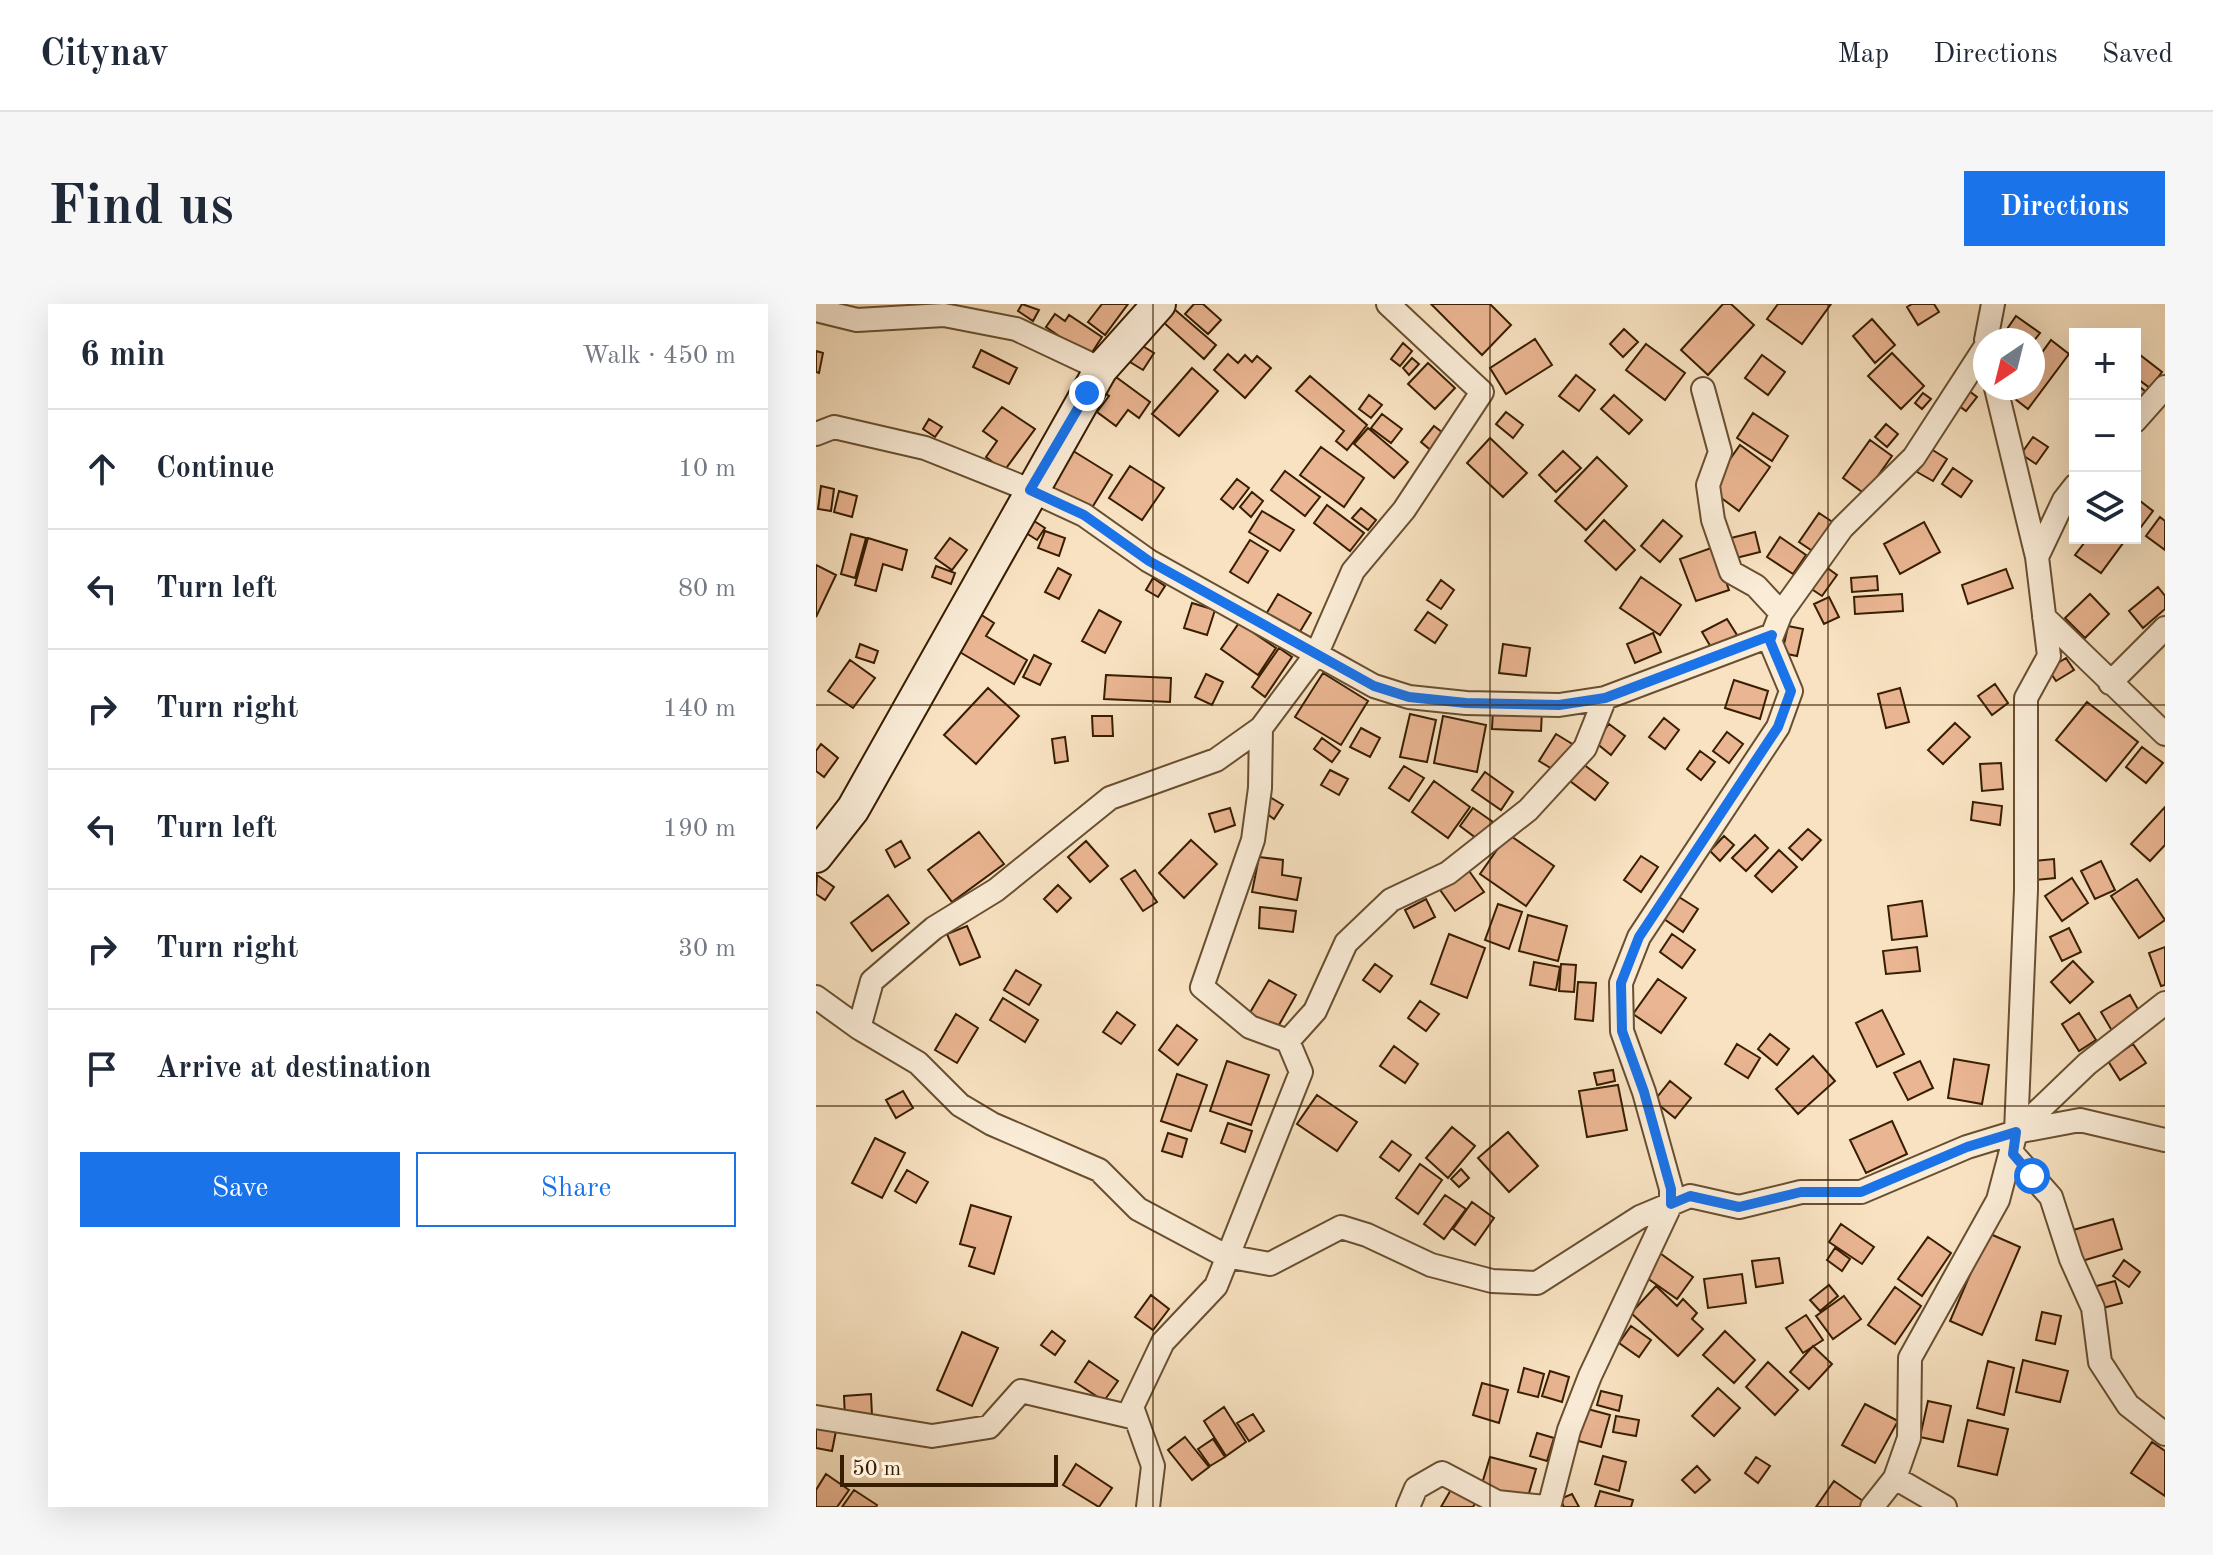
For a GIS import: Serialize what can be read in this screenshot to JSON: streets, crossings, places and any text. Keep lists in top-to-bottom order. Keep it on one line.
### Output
{"scale_bar":"50 m","north":"bottom left","page":{"header":"Citynav","nav":["Map","Directions","Saved"],"buttons":["Directions",["Save","Share"]],"title":"Find us","heading":["6 min","Walk · 450 m"],"map_buttons":["+","−"],"list":[["Continue","10 m"],["Turn left","80 m"],["Turn right","140 m"],["Turn left","190 m"],["Turn right","30 m"],"Arrive at destination"],"scale":"50 m"}}
